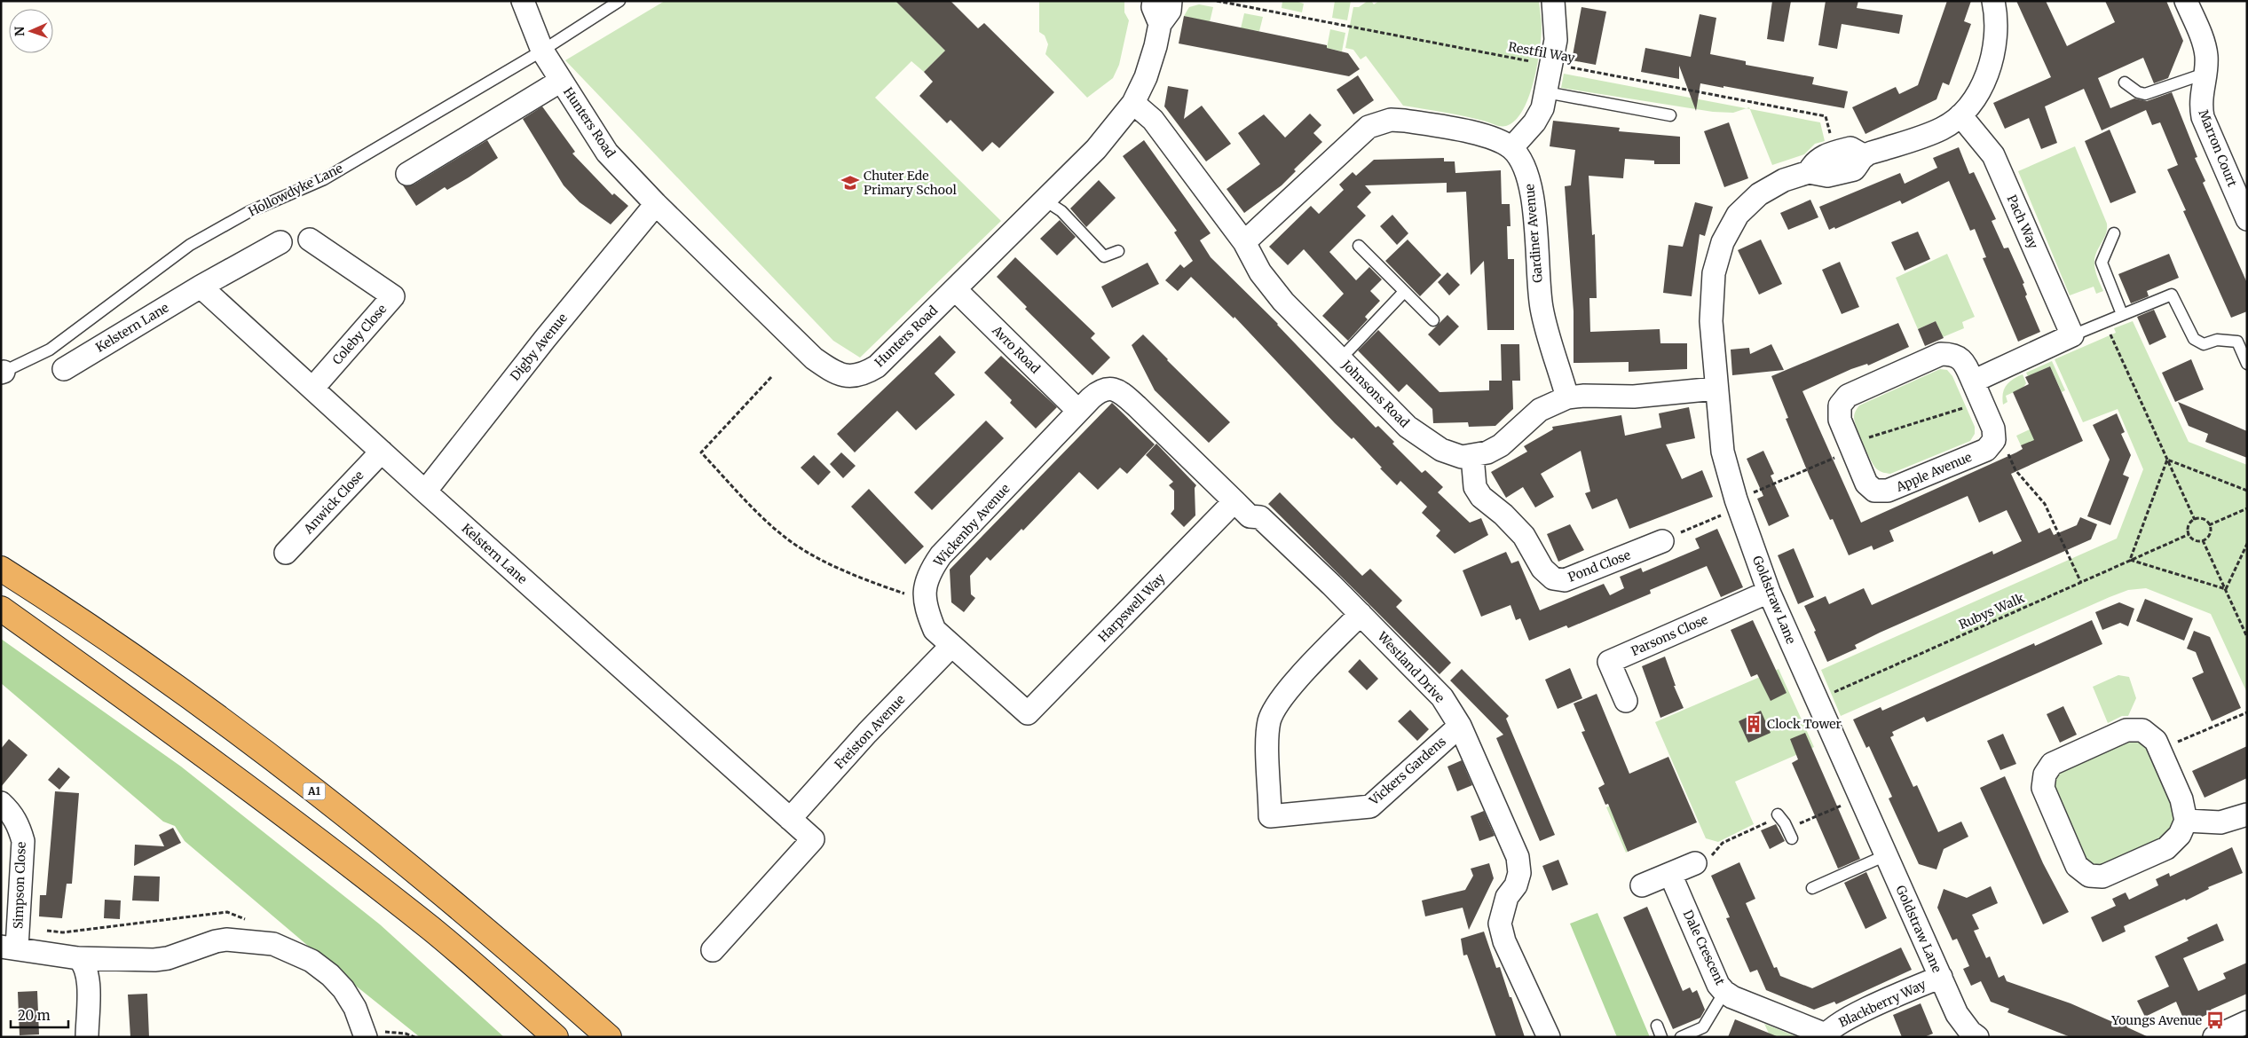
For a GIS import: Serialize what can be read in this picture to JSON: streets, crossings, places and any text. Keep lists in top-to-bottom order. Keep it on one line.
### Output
{"streets":{"highway":["A1"],"street":["Hunters Road","Marron Court","Pach Way","Gardiner Avenue","Kelstern Lane","Coleby Close","Digby Avenue","Avro Road","Johnsons Road","Apple Avenue","Anwick Close","Wickenby Avenue","Pond Close","Goldstraw Lane","Harpswell Way","Parsons Close","Westland Drive","Freiston Avenue","Vickers Gardens","Simpson Close","Dale Crescent","Blackberry Way"],"lane":["Hollowdyke Lane"],"path":["Restfil Way","Rubys Walk"]},"crossings":[["Hunters Road","Hollowdyke Lane"],["Hunters Road","Digby Avenue"],["Hunters Road","Avro Road"],["Hunters Road","Johnsons Road"],["Pach Way","Goldstraw Lane"],["Gardiner Avenue","Johnsons Road"],["Kelstern Lane","Coleby Close"],["Kelstern Lane","Digby Avenue"],["Kelstern Lane","Anwick Close"],["Kelstern Lane","Freiston Avenue"],["Avro Road","Wickenby Avenue"],["Johnsons Road","Pond Close"],["Johnsons Road","Goldstraw Lane"],["Wickenby Avenue","Harpswell Way"],["Wickenby Avenue","Westland Drive"],["Wickenby Avenue","Freiston Avenue"],["Goldstraw Lane","Rubys Walk"],["Goldstraw Lane","Parsons Close"],["Goldstraw Lane","Blackberry Way"],["Harpswell Way","Westland Drive"],["Westland Drive","Vickers Gardens"],["Dale Crescent","Blackberry Way"]],"places":{"school or university":["Chuter Ede Primary School"],"building":["Clock Tower"],"bus stop":["Youngs Avenue"]},"scale_bar":"20 m","north":"left"}
